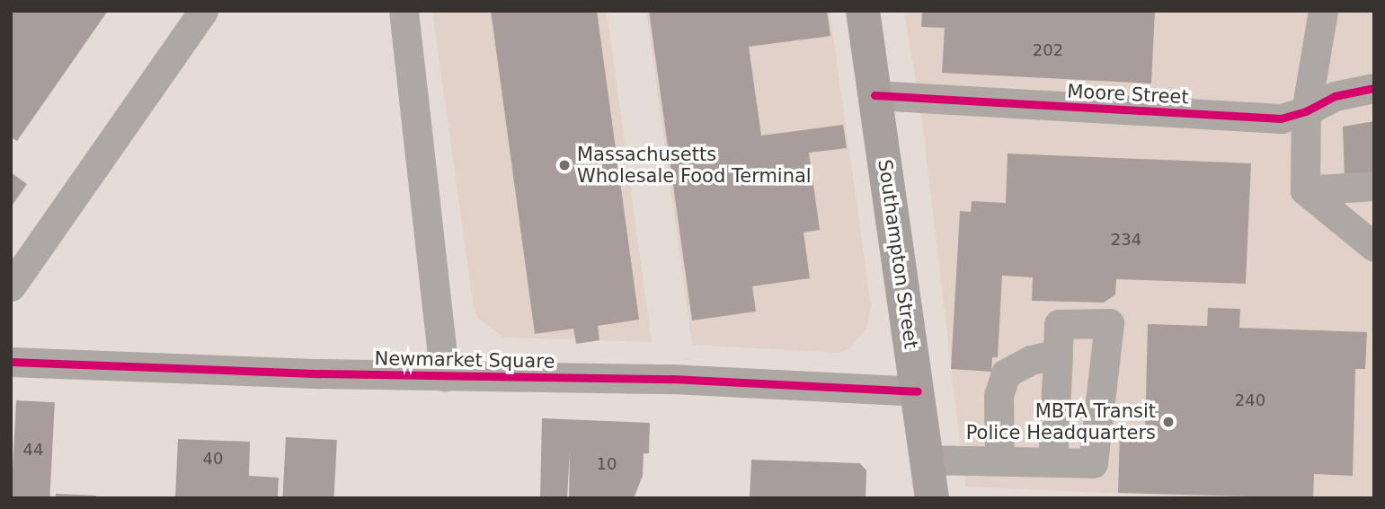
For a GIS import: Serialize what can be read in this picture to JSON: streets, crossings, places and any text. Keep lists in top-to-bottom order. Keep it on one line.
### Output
{"streets":{"main road":["Southampton Street"],"street":["Moore Street","Newmarket Square"]},"crossings":[["Moore Street","Southampton Street"],["Southampton Street","Newmarket Square"]],"places":["Massachusetts Wholesale Food Terminal","MBTA Transit Police Headquarters"],"house_numbers":["202","234","240","44","40","10"]}
